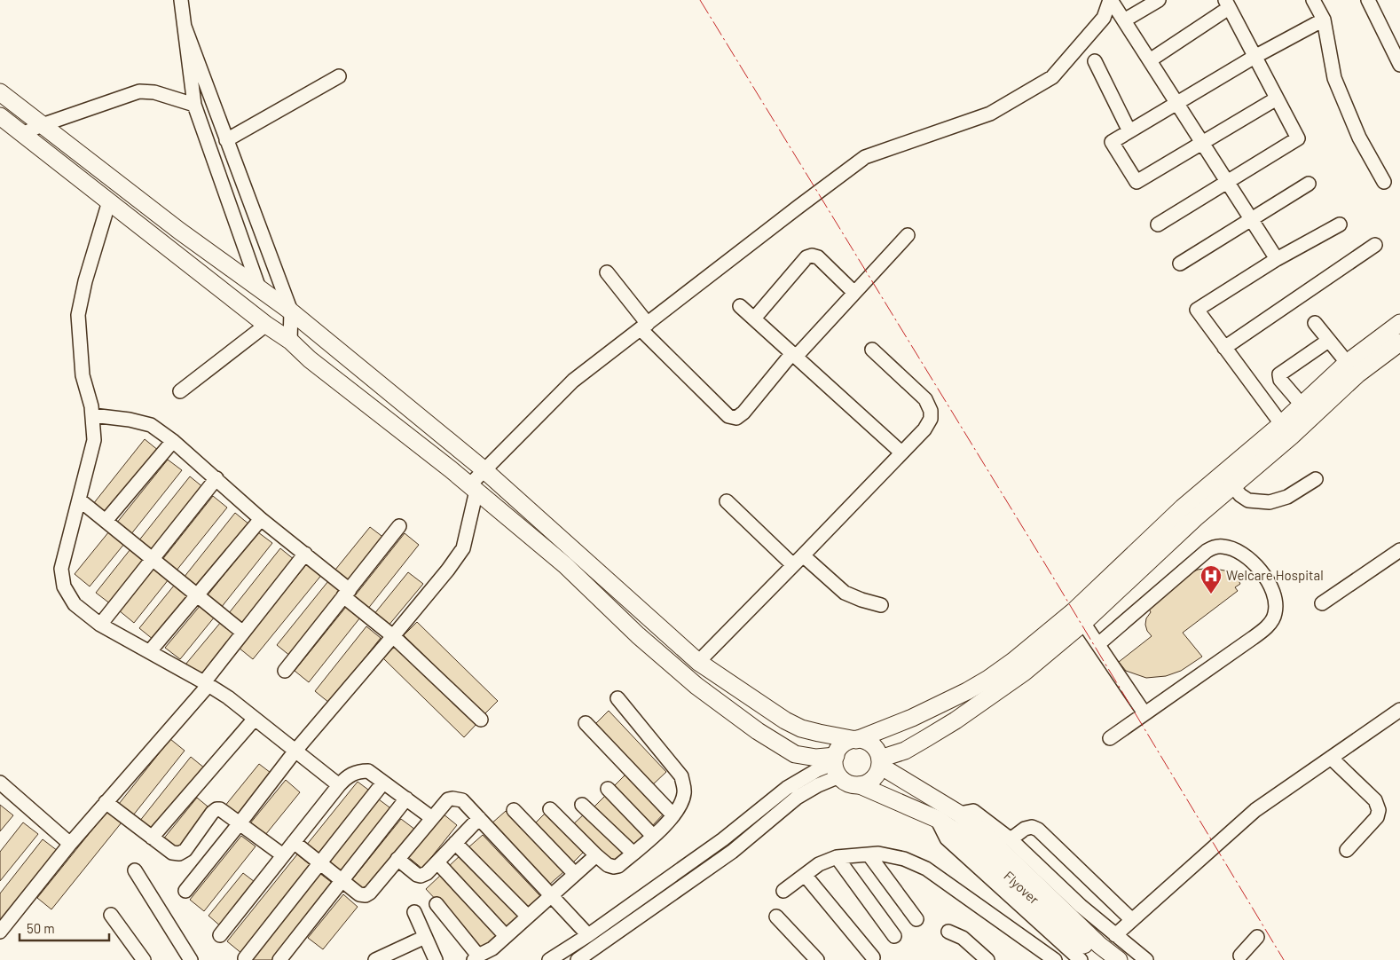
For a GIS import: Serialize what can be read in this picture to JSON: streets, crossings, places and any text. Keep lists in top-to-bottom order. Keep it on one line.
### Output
{"streets":{"main road":["Flyover"]},"places":{"hospital":["Welcare Hospital"]},"scale_bar":"50 m"}
